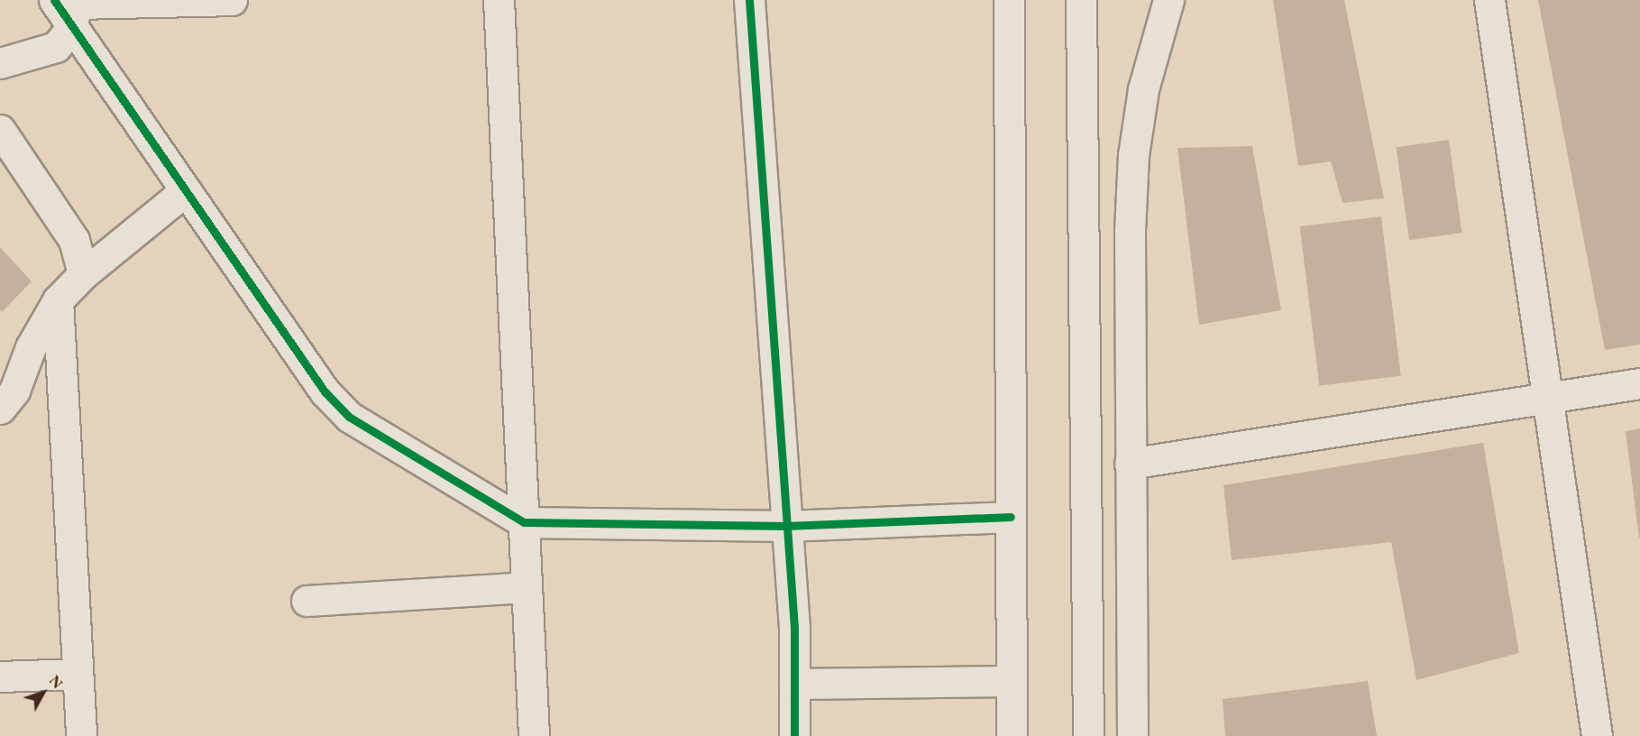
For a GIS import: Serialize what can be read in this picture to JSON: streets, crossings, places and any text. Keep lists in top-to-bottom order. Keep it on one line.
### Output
{"north":"top right"}
